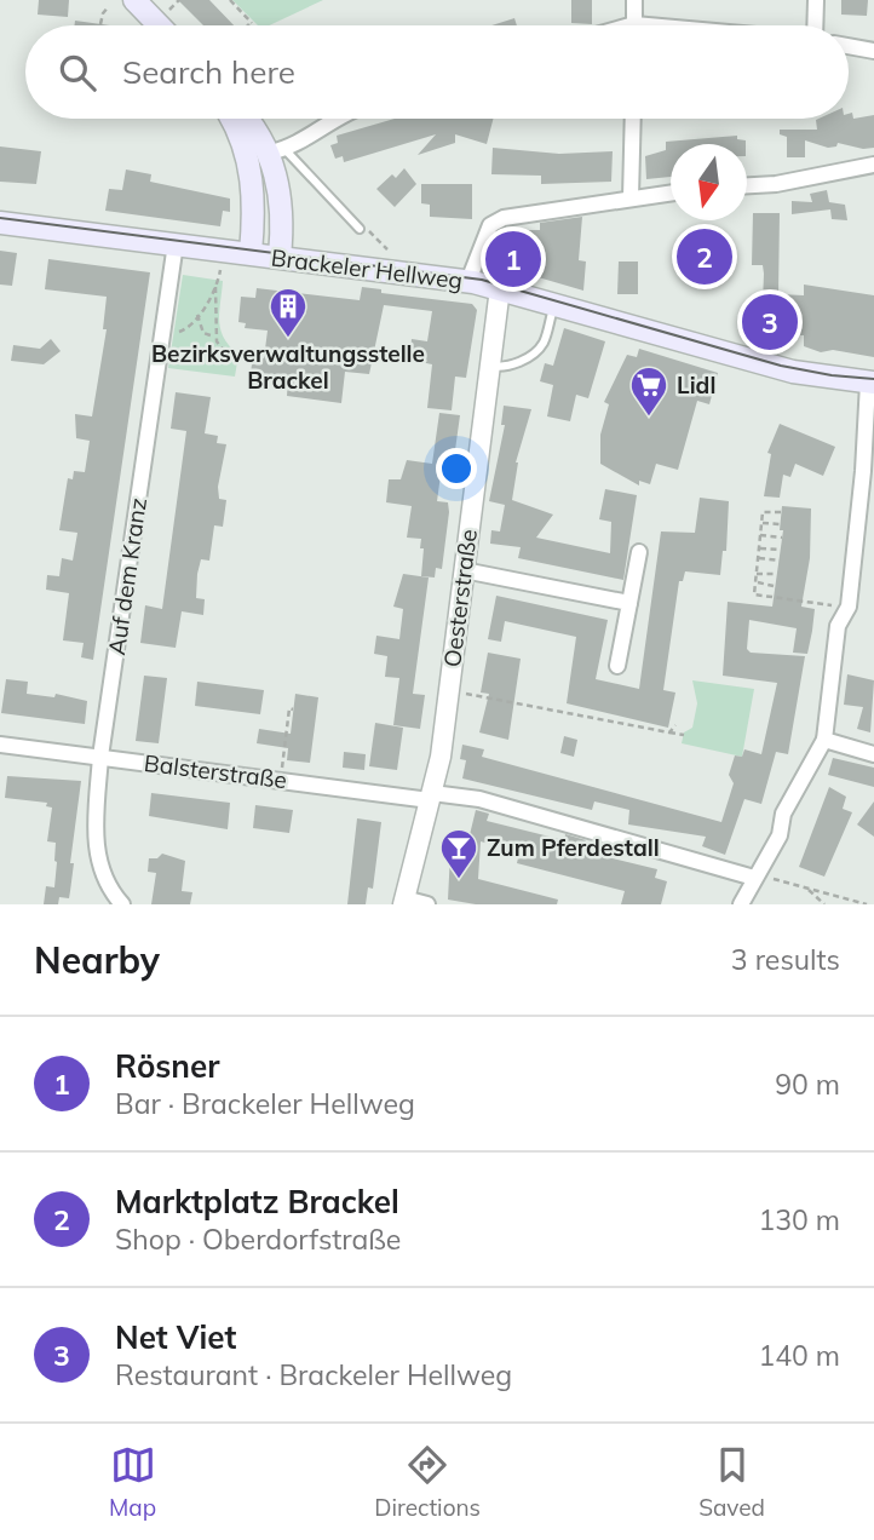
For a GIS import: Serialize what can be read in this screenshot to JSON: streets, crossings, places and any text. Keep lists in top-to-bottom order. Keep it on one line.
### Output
{"streets":{"main road":["Brackeler Hellweg"],"street":["Auf dem Kranz","Oesterstraße","Balsterstraße"]},"crossings":[["Brackeler Hellweg","Auf dem Kranz"],["Brackeler Hellweg","Oesterstraße"],["Auf dem Kranz","Balsterstraße"],["Oesterstraße","Balsterstraße"]],"places":{"building":["Bezirksverwaltungsstelle Brackel"],"supermarket":["Lidl"],"bar":["Zum Pferdestall"]},"north":"bottom","page":{"search":"Search here","pins":["2","1","3"],"heading":["Nearby","3 results"],"list":[{"mark":"1","name":"Rösner","note":"Bar · Brackeler Hellweg","value":"90 m"},{"mark":"2","name":"Marktplatz Brackel","note":"Shop · Oberdorfstraße","value":"130 m"},{"mark":"3","name":"Net Viet","note":"Restaurant · Brackeler Hellweg","value":"140 m"}],"nav":["Map","Directions","Saved"]}}
